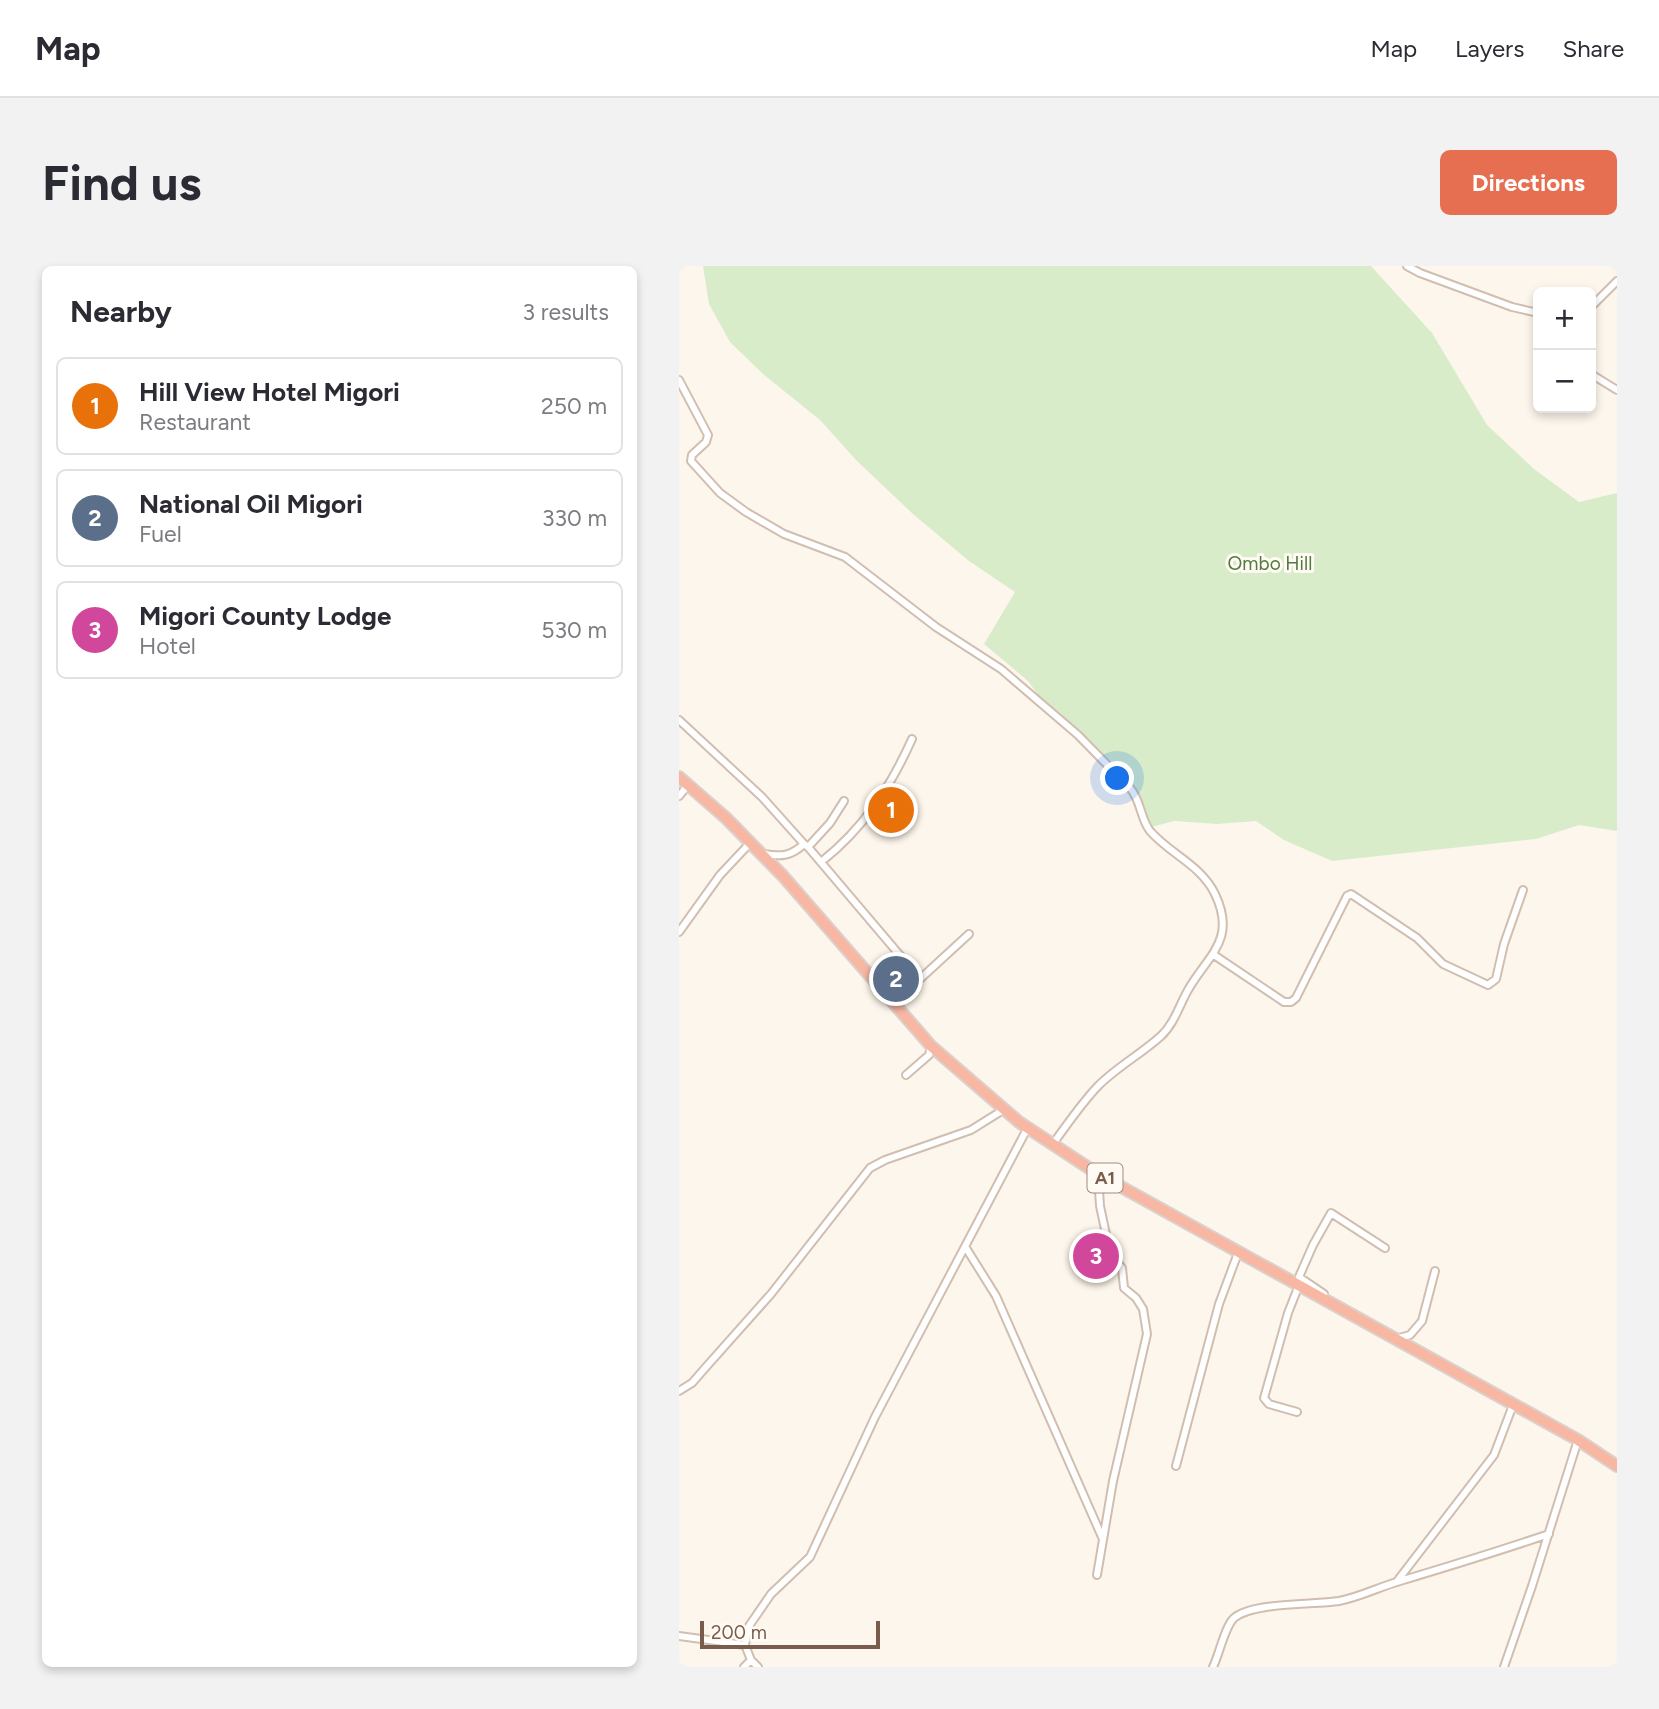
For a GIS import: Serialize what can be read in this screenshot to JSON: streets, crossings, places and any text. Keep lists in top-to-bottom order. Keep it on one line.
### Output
{"streets":{"highway":["A1"]},"parks":["Ombo Hill"],"scale_bar":"200 m","page":{"header":"Map","nav":["Map","Layers","Share"],"buttons":"Directions","title":"Find us","heading":["Nearby","3 results"],"map_buttons":["+","−"],"list":[{"mark":"1","name":"Hill View Hotel Migori","note":"Restaurant","value":"250 m"},{"mark":"2","name":"National Oil Migori","note":"Fuel","value":"330 m"},{"mark":"3","name":"Migori County Lodge","note":"Hotel","value":"530 m"}],"pins":["1","2","3"],"scale":"200 m"}}
